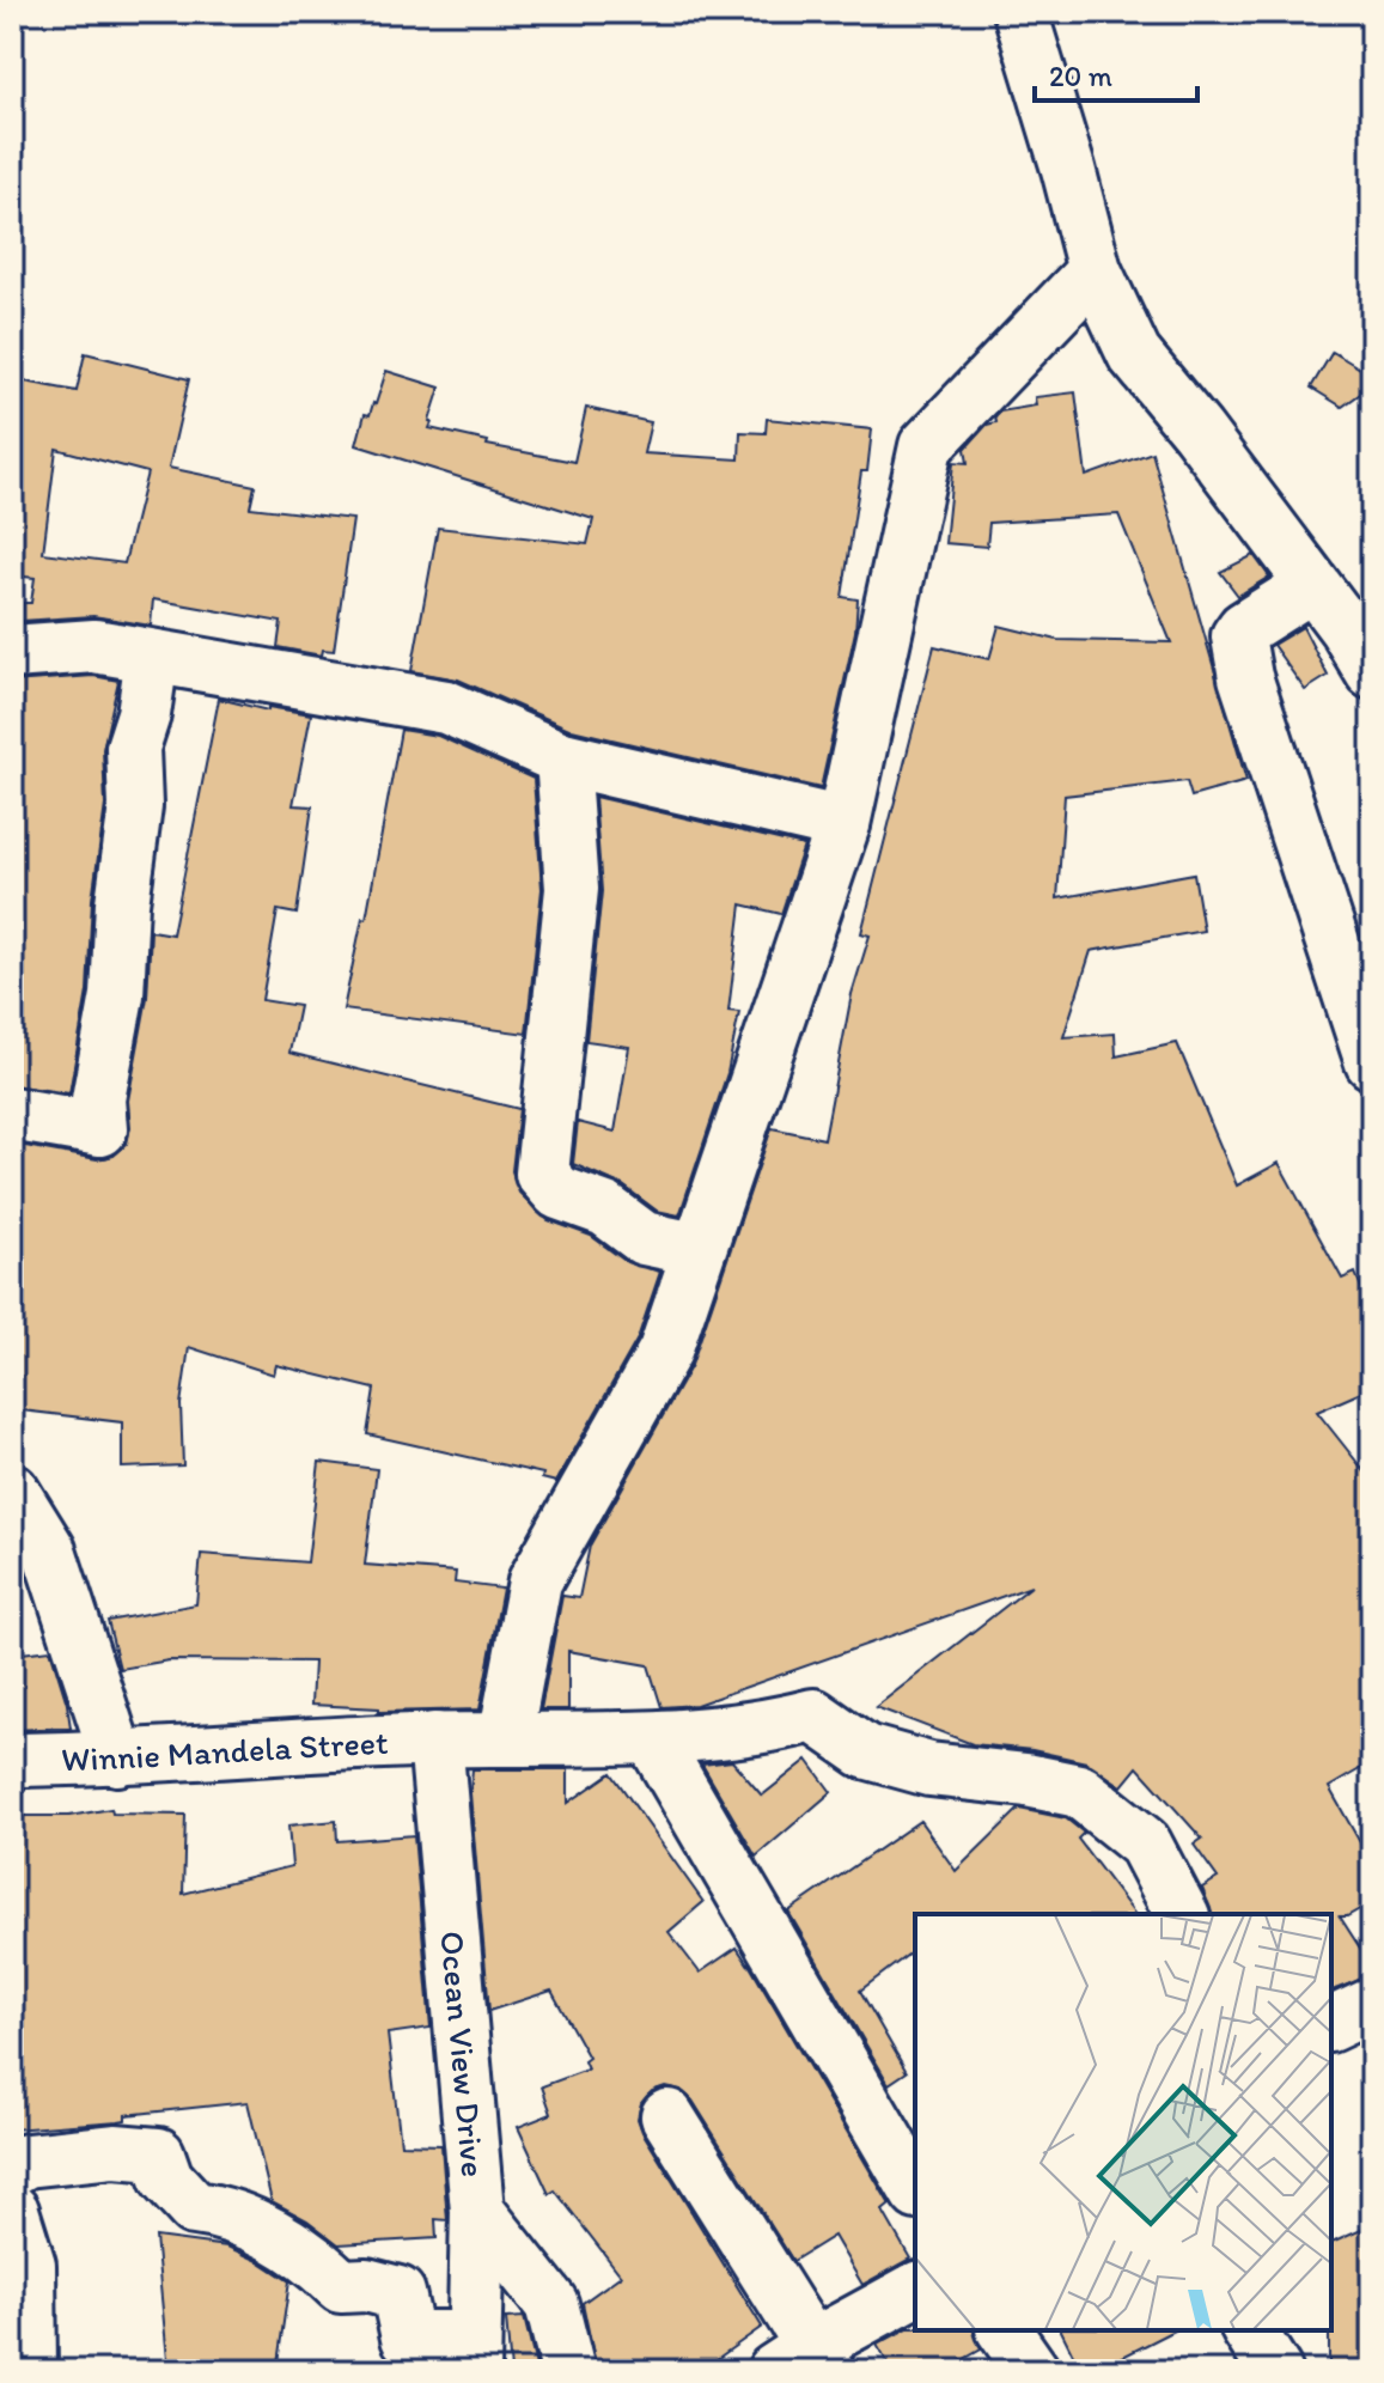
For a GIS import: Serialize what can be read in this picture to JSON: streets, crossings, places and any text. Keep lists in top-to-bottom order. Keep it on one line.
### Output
{"streets":{"street":["Winnie Mandela Street","Ocean View Drive"]},"crossings":[["Winnie Mandela Street","Ocean View Drive"]],"scale_bar":"20 m"}
